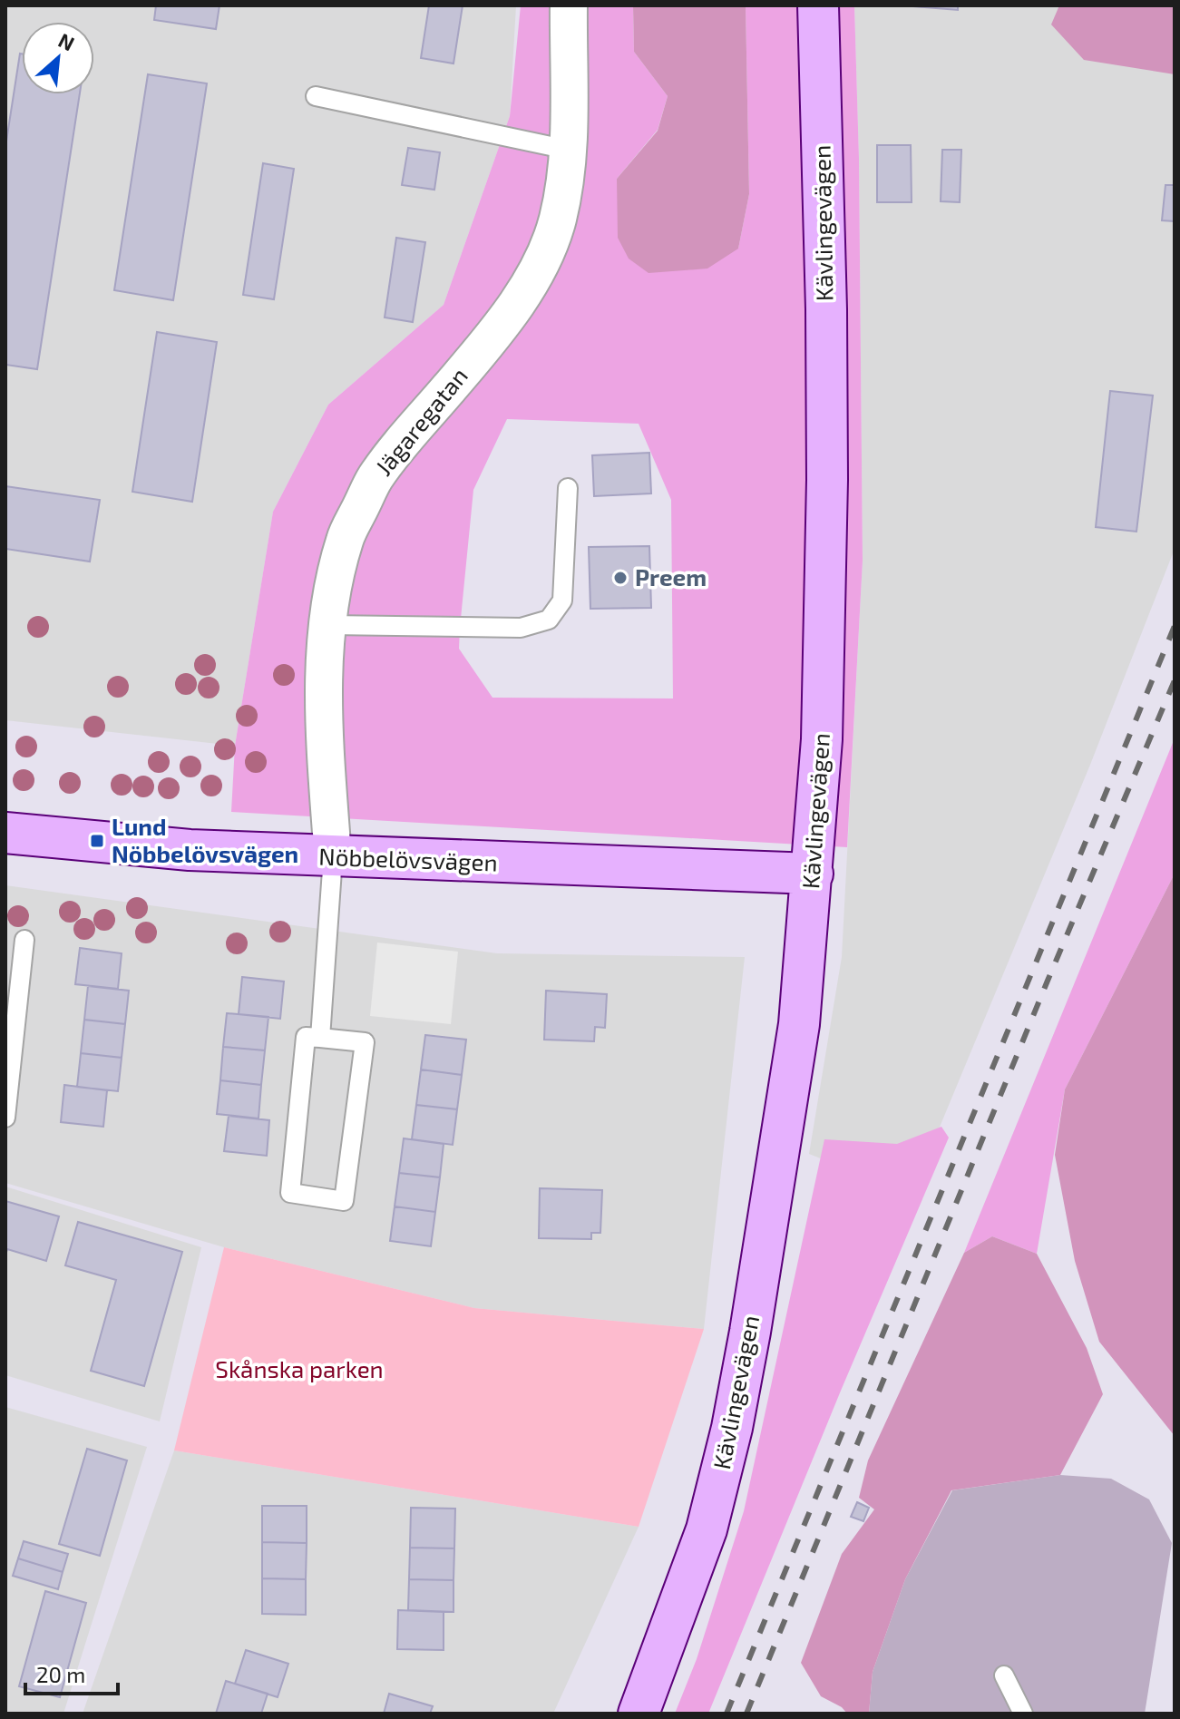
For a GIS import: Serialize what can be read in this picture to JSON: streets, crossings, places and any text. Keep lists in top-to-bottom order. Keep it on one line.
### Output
{"streets":{"main road":["Kävlingevägen","Nöbbelövsvägen"],"street":["Jägaregatan"]},"crossings":[["Kävlingevägen","Nöbbelövsvägen"],["Jägaregatan","Nöbbelövsvägen"]],"parks":["Skånska parken"],"places":{"other":["Preem"],"transit":["Lund Nöbbelövsvägen"]},"scale_bar":"20 m","north":"top right"}
